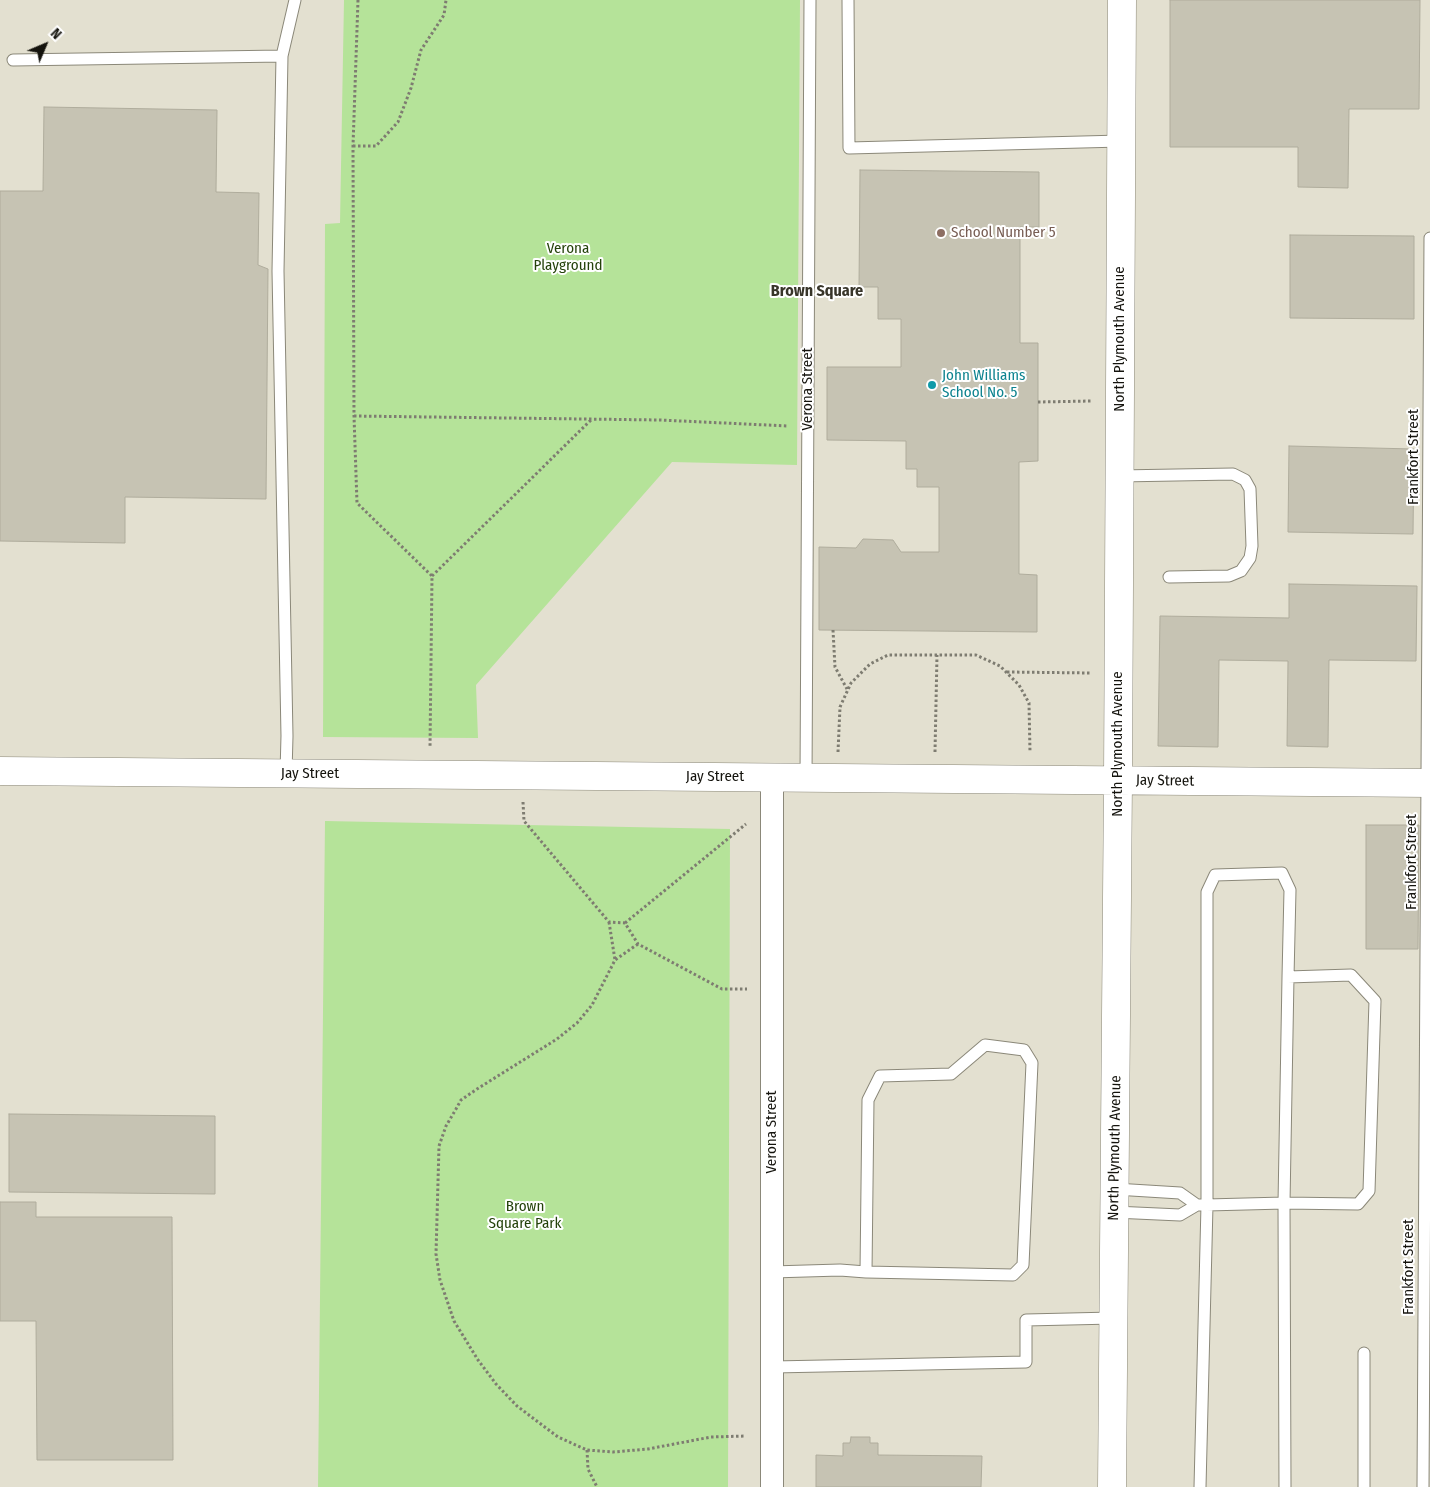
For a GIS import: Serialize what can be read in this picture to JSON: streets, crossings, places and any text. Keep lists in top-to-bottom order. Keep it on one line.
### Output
{"streets":{"street":["North Plymouth Avenue","Verona Street","Jay Street"],"lane":["Frankfort Street"]},"crossings":[["North Plymouth Avenue","Jay Street"],["Verona Street","Jay Street"],["Frankfort Street","Jay Street"]],"districts":["Brown Square"],"parks":["Verona Playground","Brown Square Park"],"places":["School Number 5","John Williams School No. 5"],"north":"top right"}
